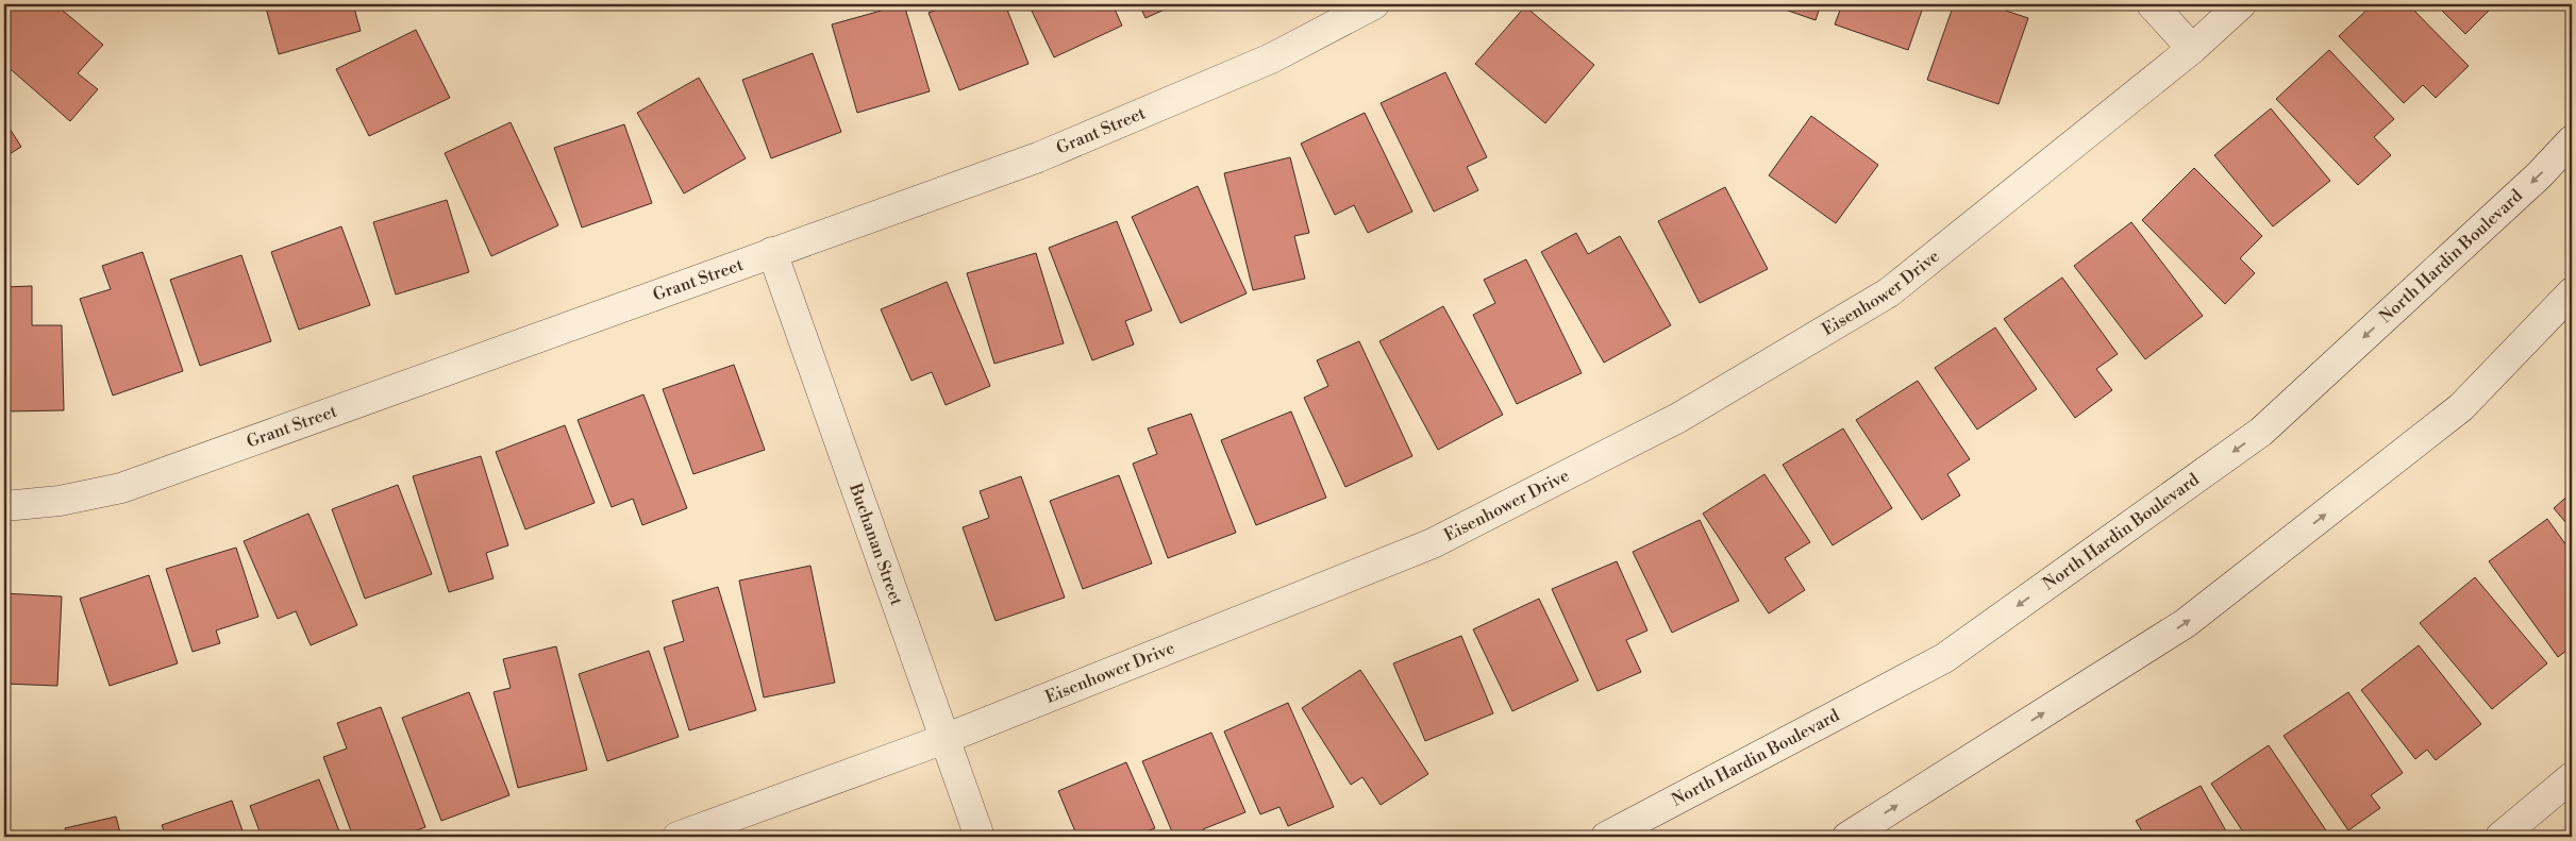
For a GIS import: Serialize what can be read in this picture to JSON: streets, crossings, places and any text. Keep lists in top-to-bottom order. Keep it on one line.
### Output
{"streets":{"street":["Grant Street","North Hardin Boulevard","Eisenhower Drive","Buchanan Street"]},"crossings":[["Grant Street","Buchanan Street"],["Eisenhower Drive","Buchanan Street"]]}
